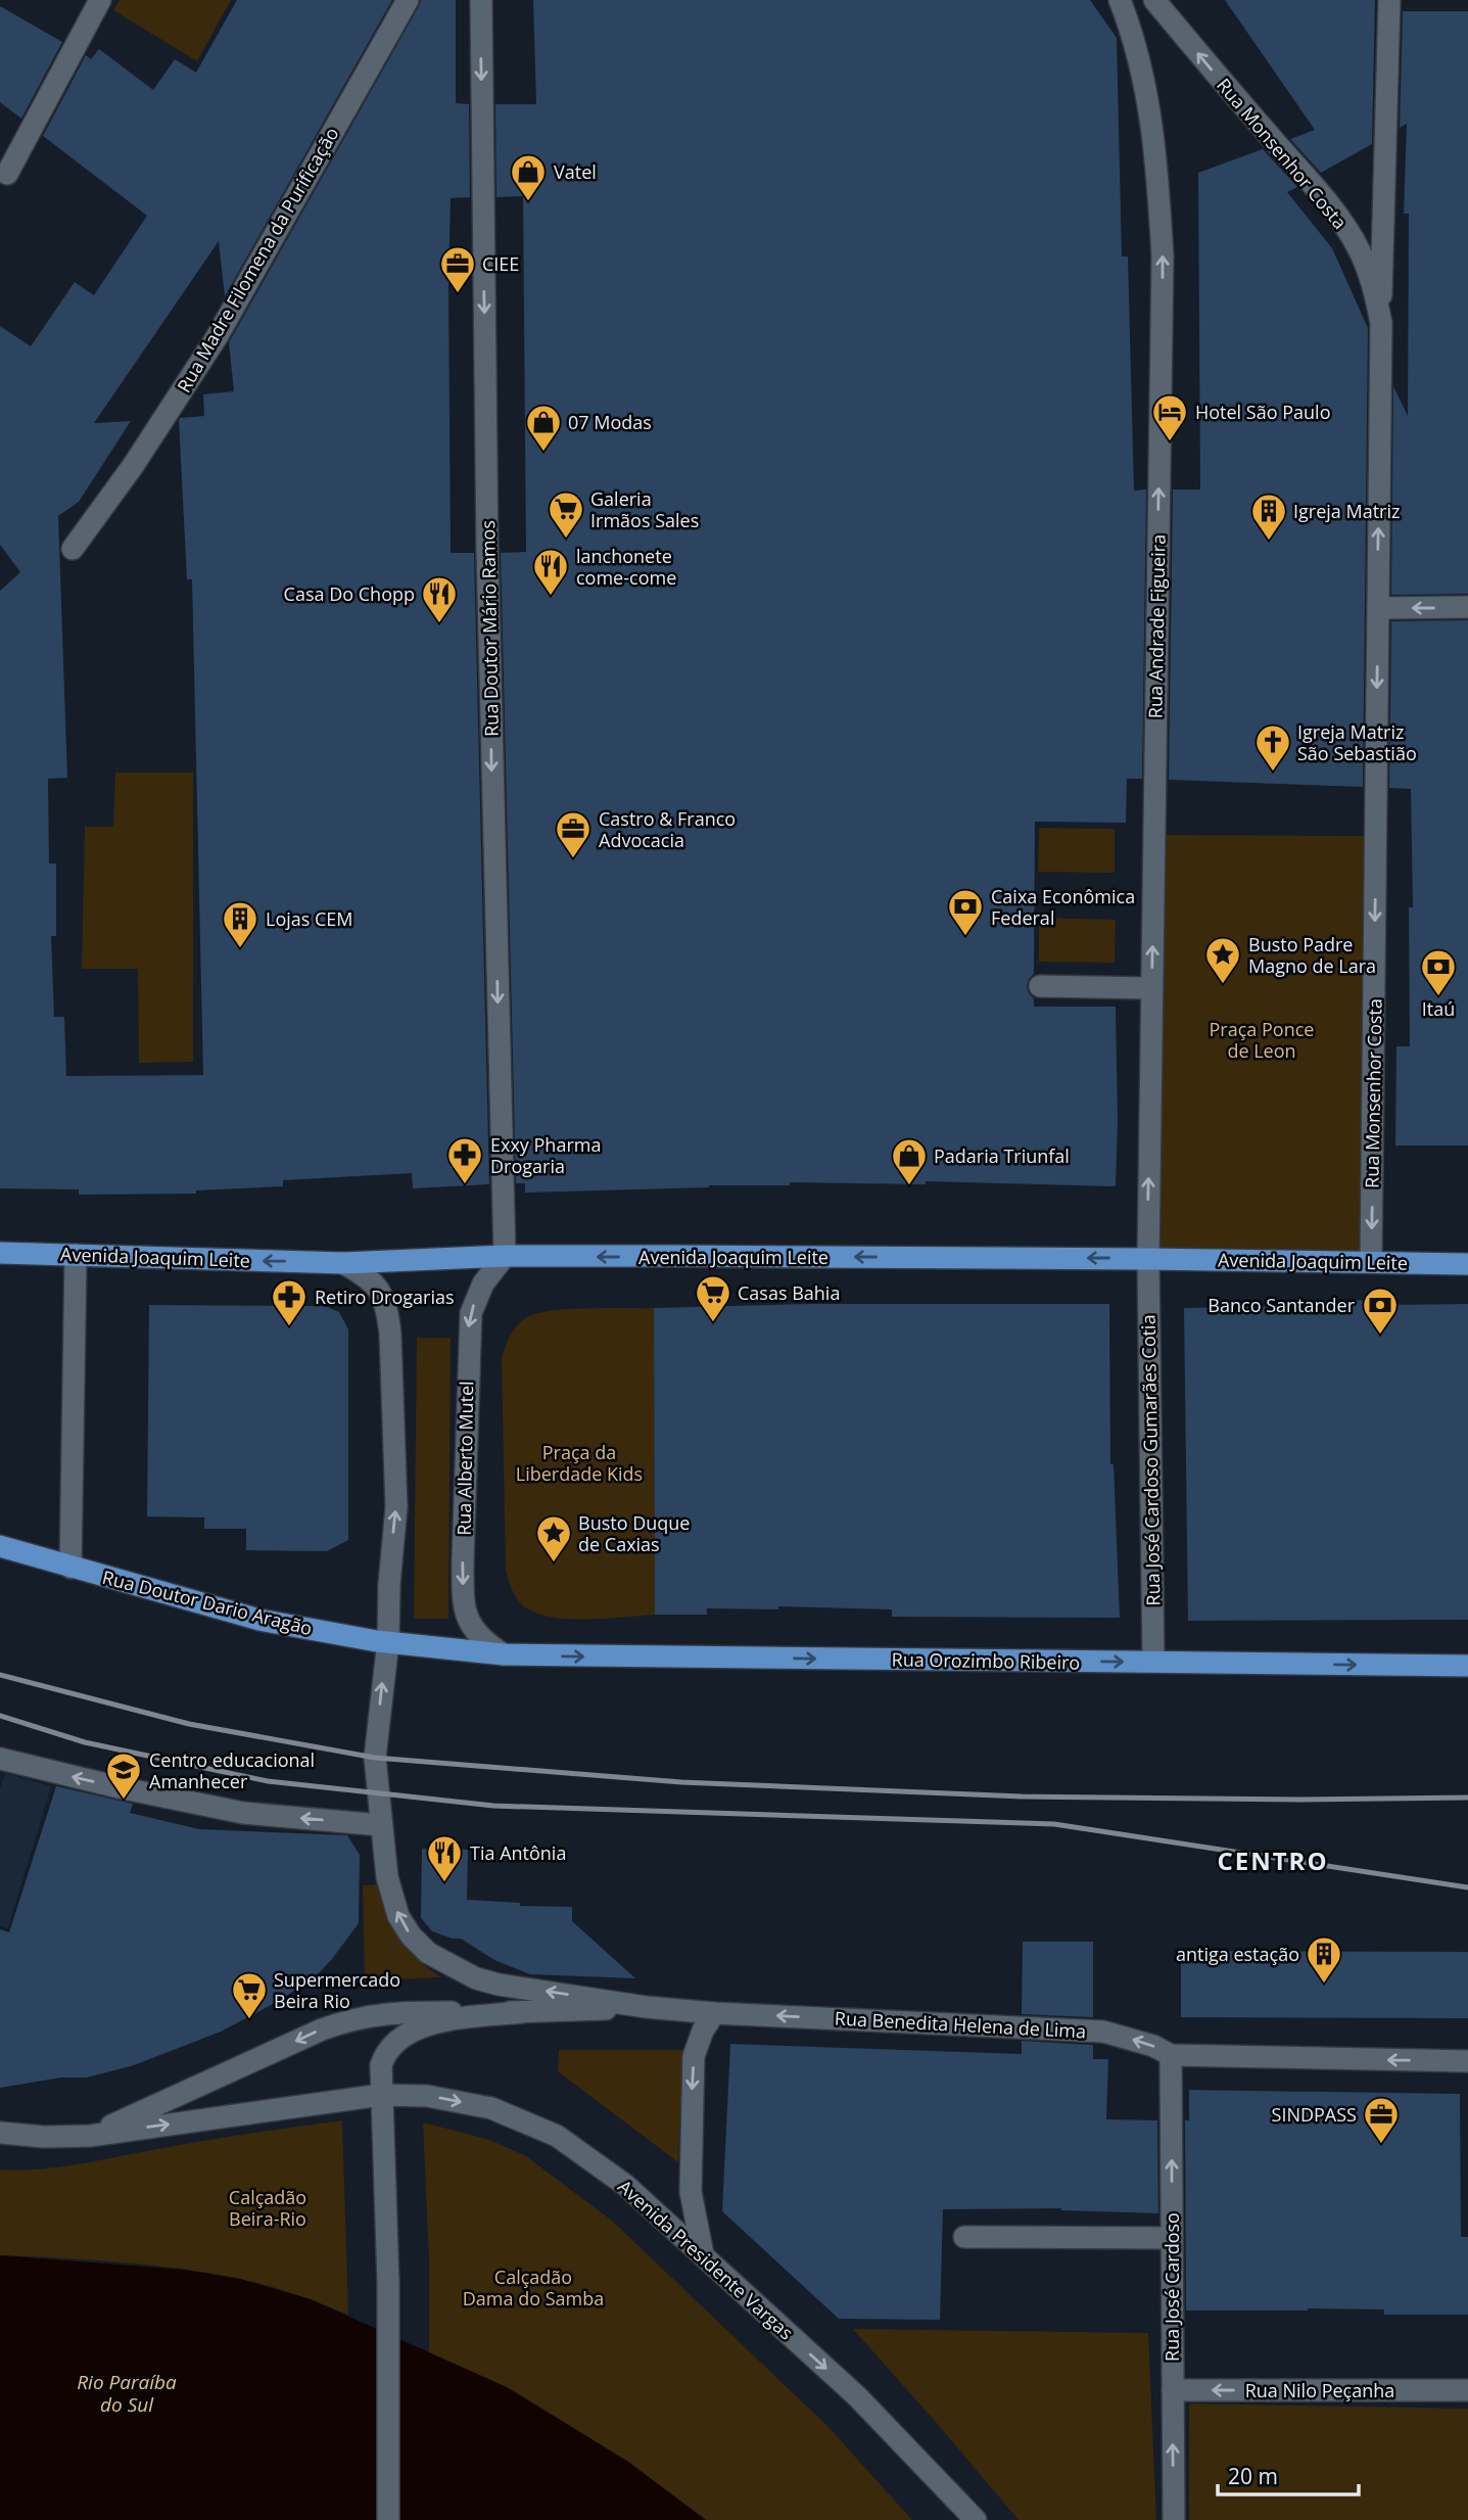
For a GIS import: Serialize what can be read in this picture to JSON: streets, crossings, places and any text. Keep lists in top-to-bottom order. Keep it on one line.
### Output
{"streets":{"main road":["Avenida Joaquim Leite","Rua Doutor Dario Aragão","Rua Orozimbo Ribeiro"],"street":["Rua Monsenhor Costa","Rua Madre Filomena da Purificação","Rua Andrade Figueira","Rua Doutor Mário Ramos","Rua Alberto Mutel","Rua José Cardoso Gumarães Cotia","Rua Benedita Helena de Lima","Avenida Presidente Vargas","Rua José Cardoso","Rua Nilo Peçanha"]},"crossings":[["Rua Monsenhor Costa","Avenida Joaquim Leite"],["Rua Andrade Figueira","Avenida Joaquim Leite"],["Rua Andrade Figueira","Rua José Cardoso Gumarães Cotia"],["Rua Doutor Mário Ramos","Avenida Joaquim Leite"],["Rua Doutor Mário Ramos","Rua Alberto Mutel"],["Avenida Joaquim Leite","Rua Alberto Mutel"],["Avenida Joaquim Leite","Rua José Cardoso Gumarães Cotia"],["Rua Alberto Mutel","Rua Doutor Dario Aragão"],["Rua Alberto Mutel","Rua Orozimbo Ribeiro"],["Rua José Cardoso Gumarães Cotia","Rua Orozimbo Ribeiro"],["Rua Doutor Dario Aragão","Rua Orozimbo Ribeiro"],["Rua Doutor Dario Aragão","Rua Benedita Helena de Lima"],["Rua Benedita Helena de Lima","Rua José Cardoso"],["Rua José Cardoso","Rua Nilo Peçanha"]],"one_way":["Rua Andrade Figueira","Rua Doutor Mário Ramos","Avenida Joaquim Leite","Rua Orozimbo Ribeiro","Rua Benedita Helena de Lima","Avenida Presidente Vargas","Rua José Cardoso","Rua Nilo Peçanha"],"districts":["CENTRO"],"water":["Rio Paraíba do Sul"],"parks":["Praça Ponce de Leon","Praça da Liberdade Kids","Calçadão Beira-Rio","Calçadão Dama do Samba"],"places":{"shop":["Vatel","07 Modas","Padaria Triunfal"],"office":["CIEE","Castro & Franco Advocacia","SINDPASS"],"hotel":["Hotel São Paulo"],"supermarket":["Galeria Irmãos Sales","Casas Bahia","Supermercado Beira Rio"],"building":["Igreja Matriz","Lojas CEM","antiga estação"],"restaurant":["lanchonete come-come","Casa Do Chopp","Tia Antônia"],"church":["Igreja Matriz São Sebastião"],"bank":["Caixa Econômica Federal","Itaú","Banco Santander"],"place":["Busto Padre Magno de Lara","Busto Duque de Caxias"],"pharmacy":["Exxy Pharma Drogaria","Retiro Drogarias"],"school or university":["Centro educacional Amanhecer"]},"scale_bar":"20 m"}
